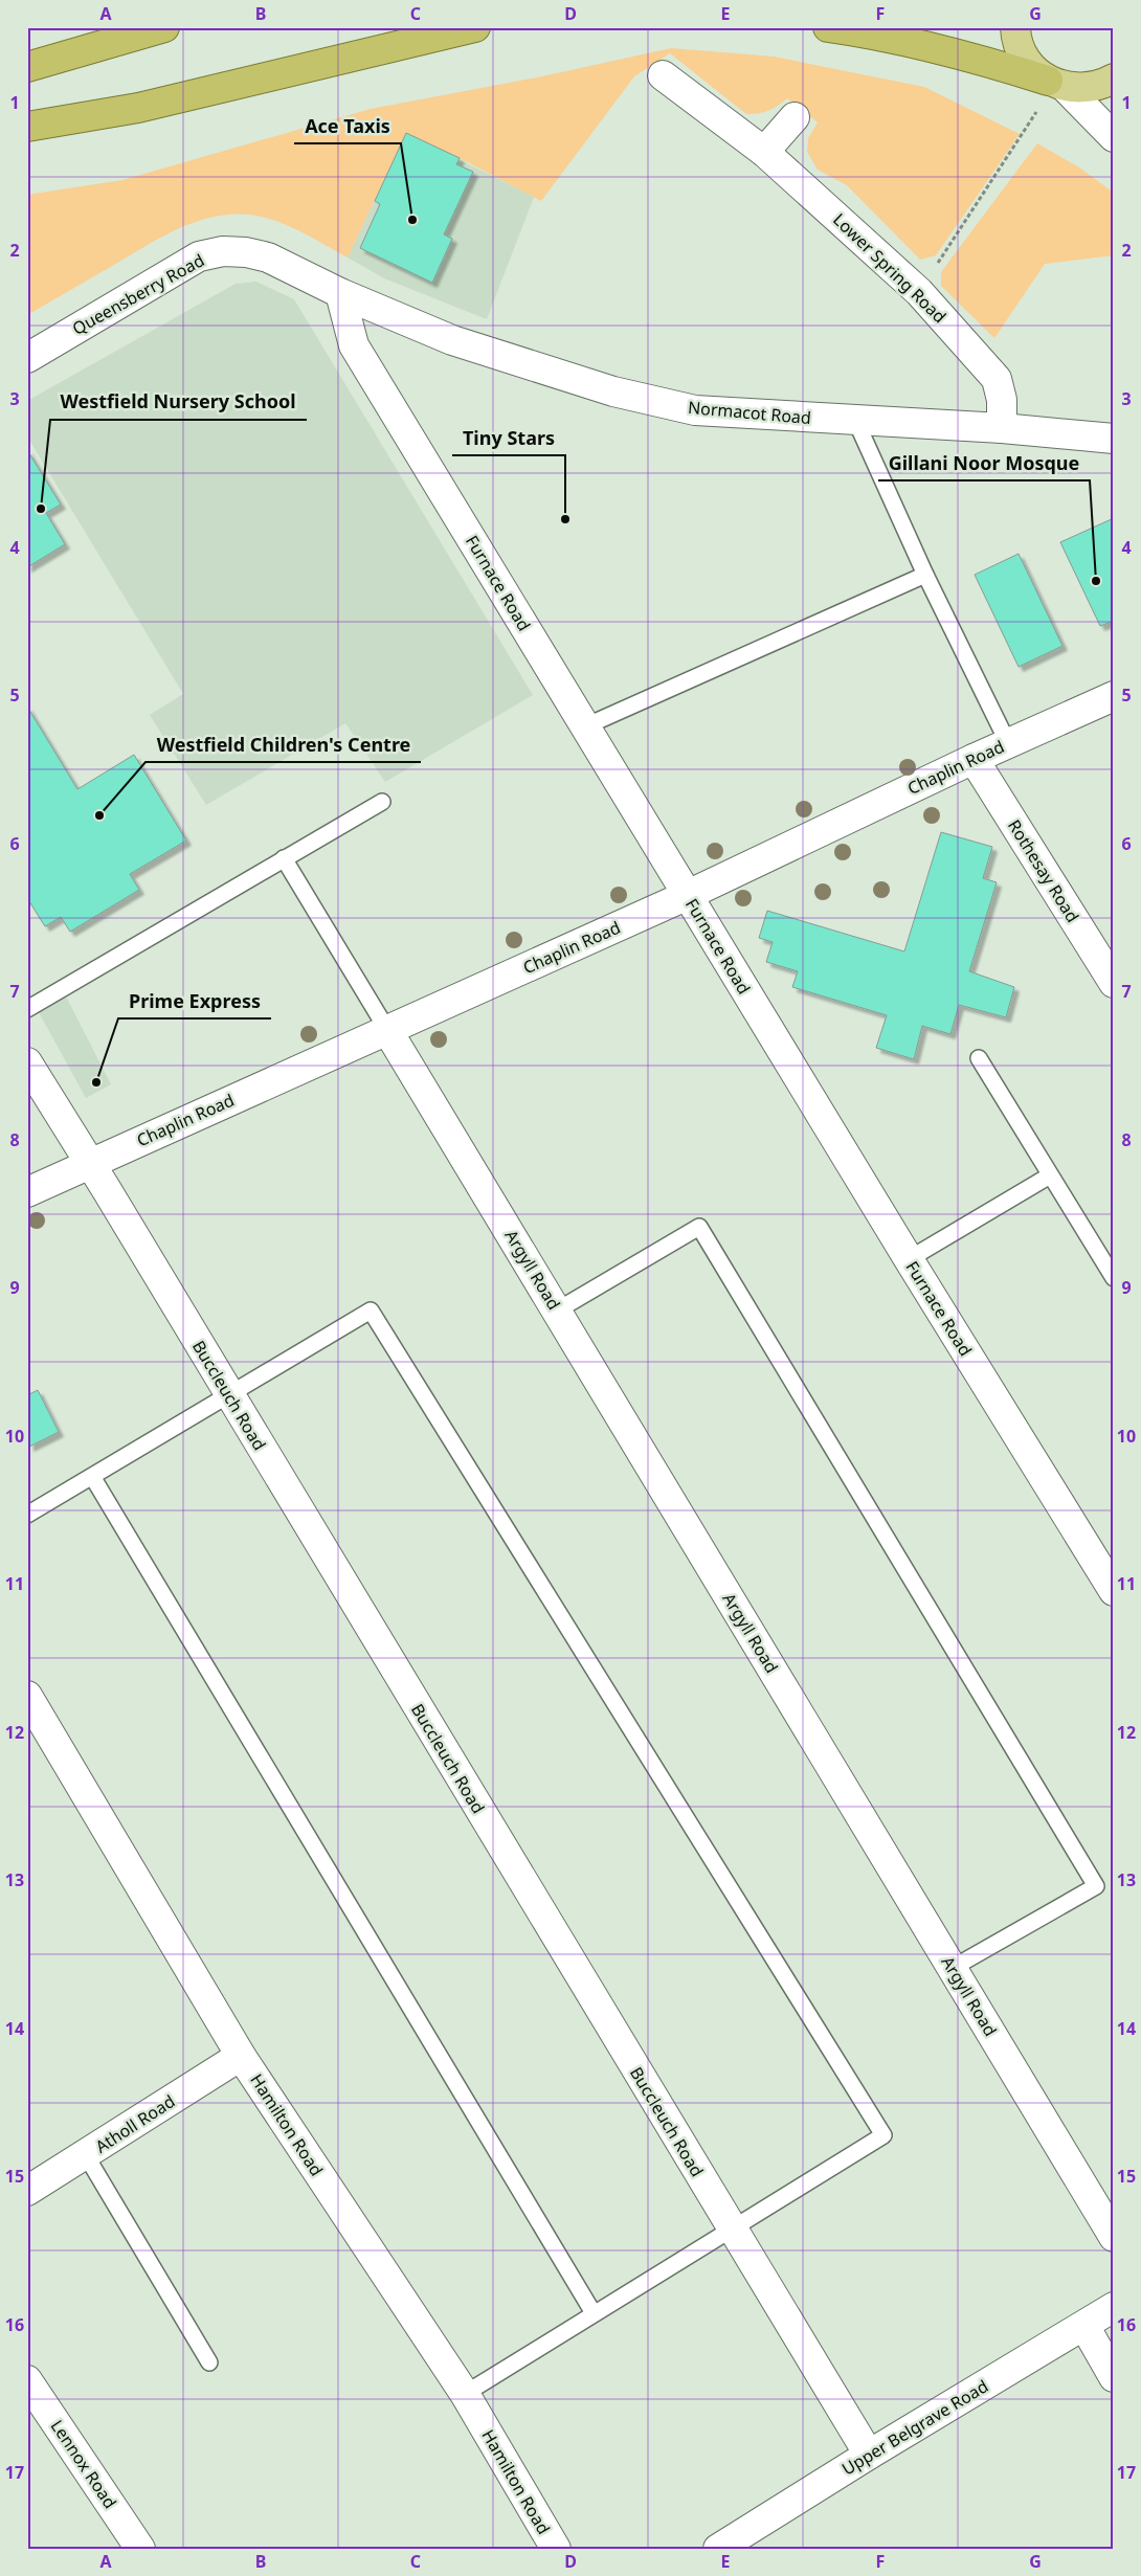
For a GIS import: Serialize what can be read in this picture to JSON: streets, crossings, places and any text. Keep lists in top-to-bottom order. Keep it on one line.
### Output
{"streets":{"street":["Lower Spring Road","Queensberry Road","Normacot Road","Furnace Road","Chaplin Road","Rothesay Road","Argyll Road","Buccleuch Road","Atholl Road","Hamilton Road","Upper Belgrave Road","Lennox Road"]},"crossings":[["Lower Spring Road","Normacot Road"],["Queensberry Road","Normacot Road"],["Queensberry Road","Furnace Road"],["Normacot Road","Furnace Road"],["Furnace Road","Chaplin Road"],["Chaplin Road","Rothesay Road"],["Chaplin Road","Argyll Road"],["Chaplin Road","Buccleuch Road"],["Buccleuch Road","Upper Belgrave Road"],["Atholl Road","Hamilton Road"]],"places":["Ace Taxis","Westfield Nursery School","Tiny Stars","Gillani Noor Mosque","Westfield Children's Centre","Prime Express"],"grid":{"columns":["A","B","C","D","E","F","G"],"rows":["1","2","3","4","5","6","7","8","9","10","11","12","13","14","15","16","17"]}}
